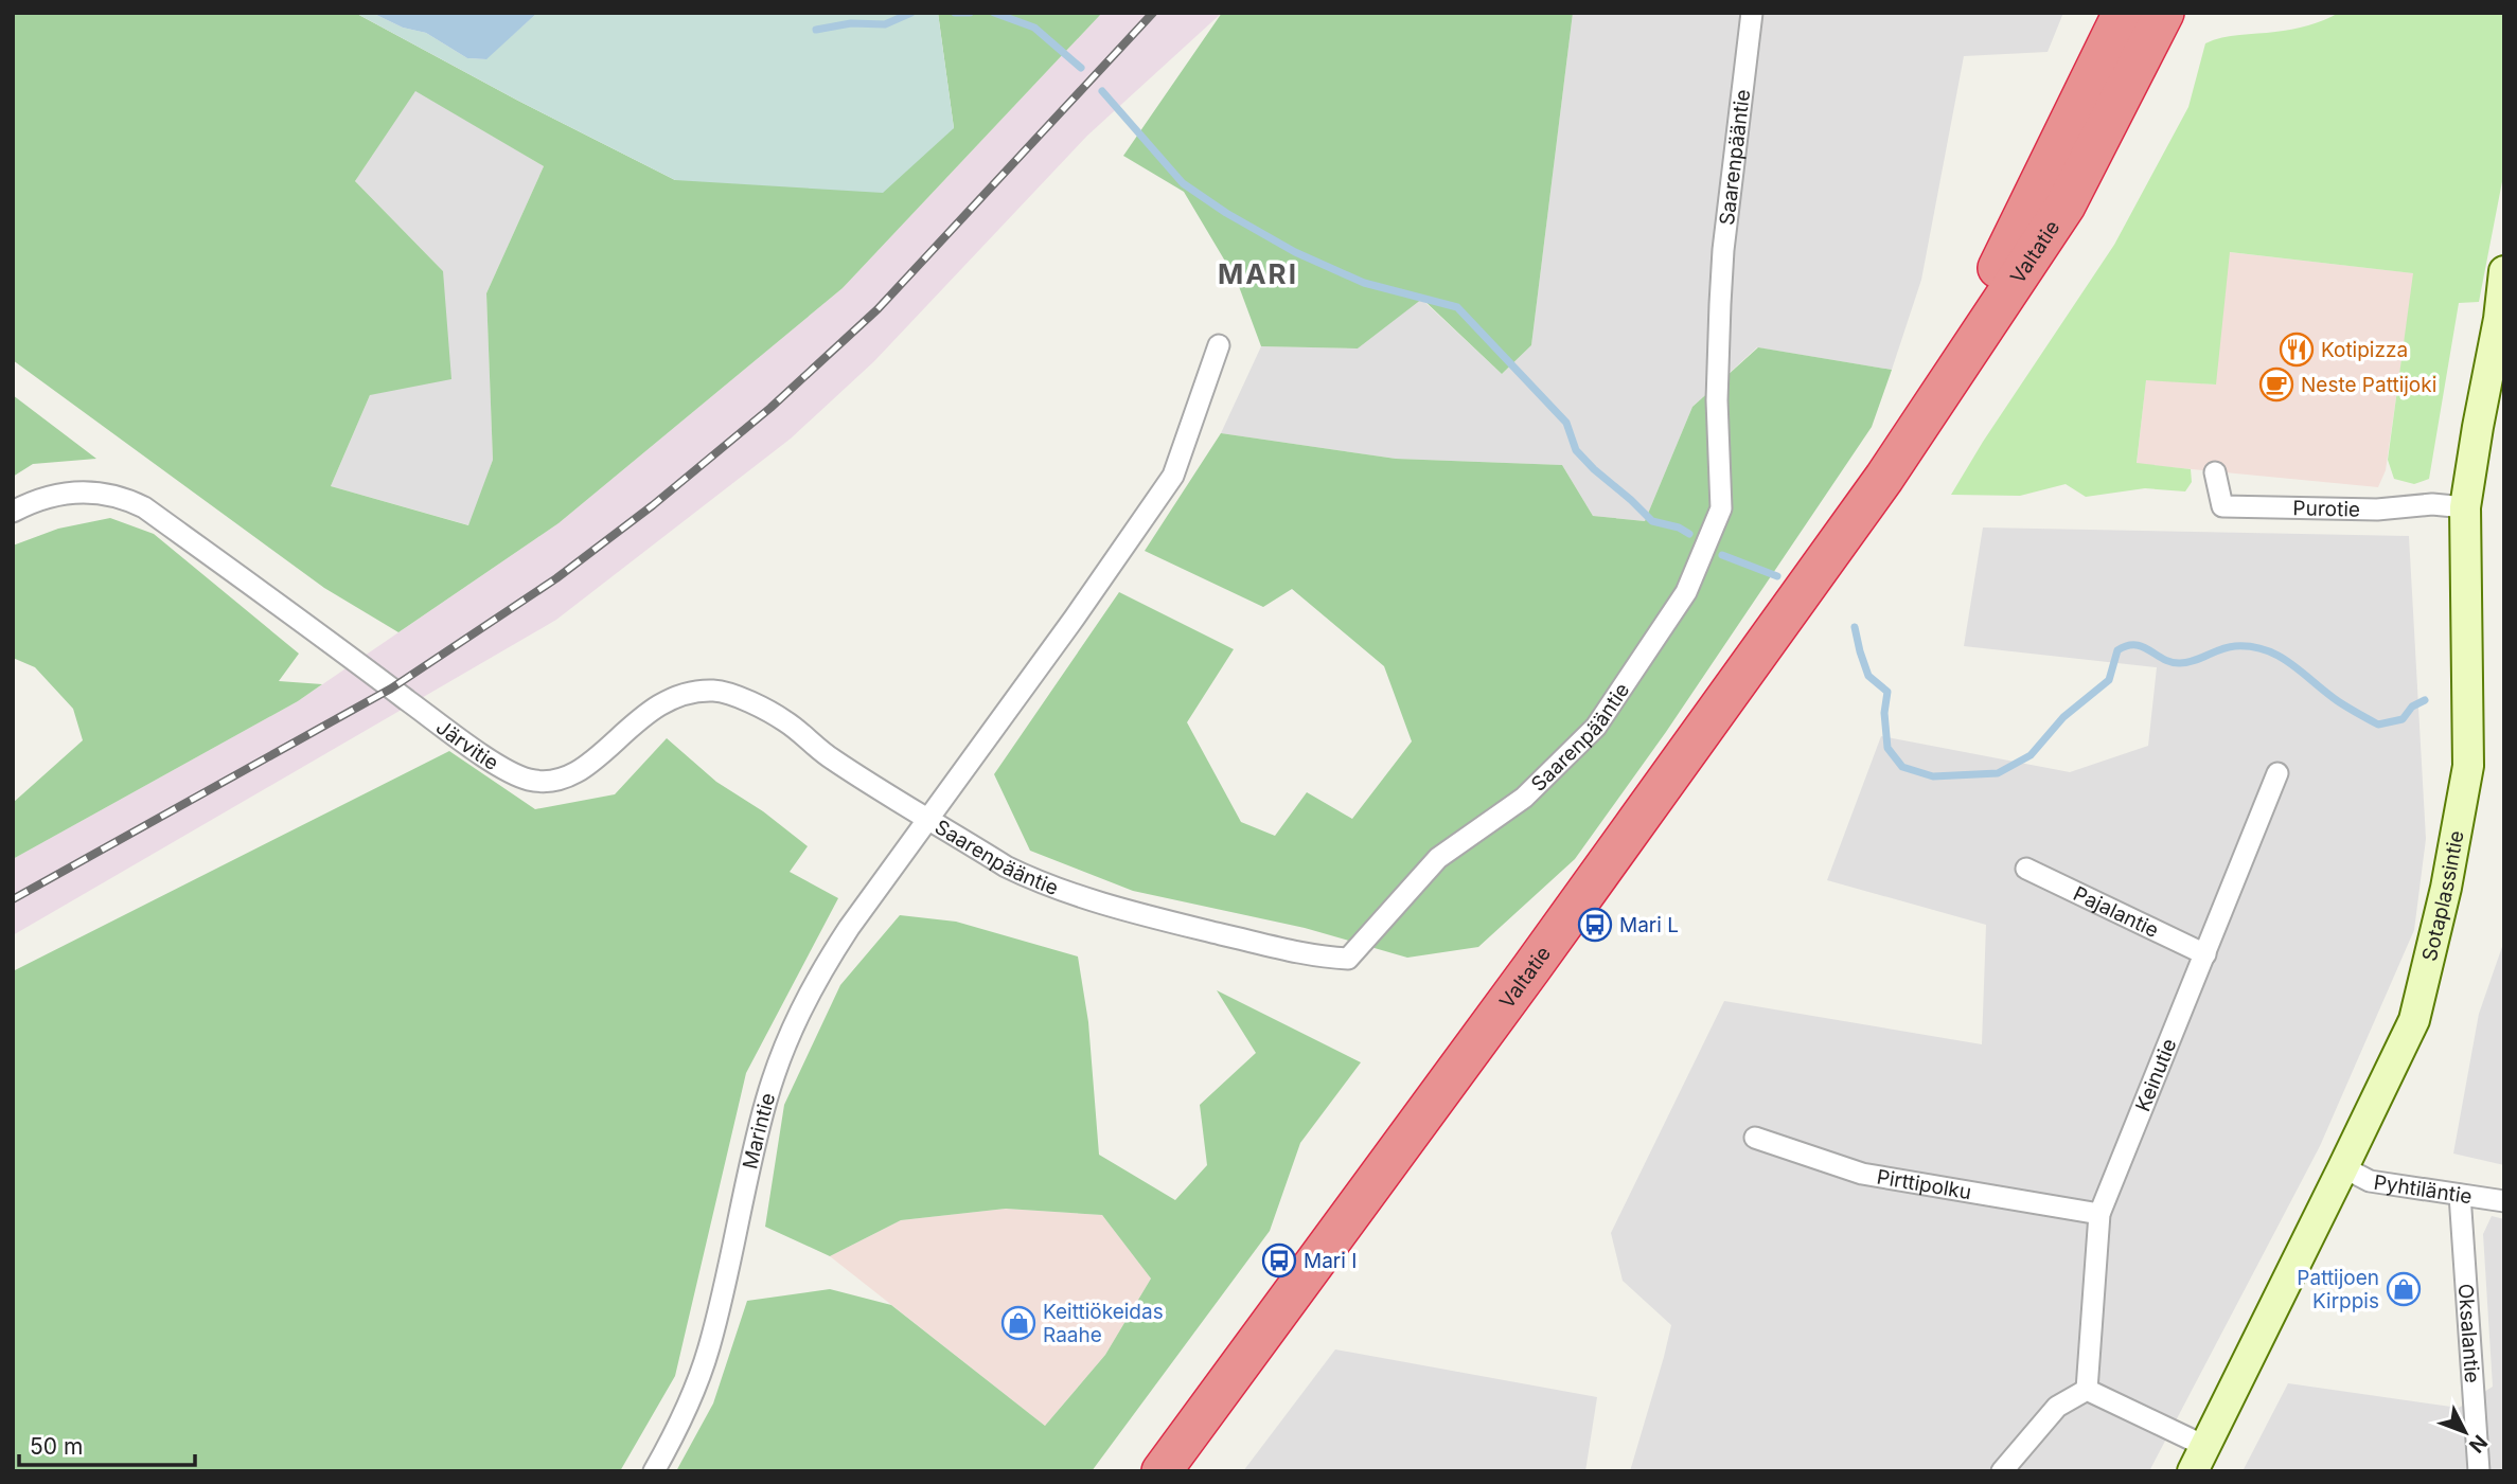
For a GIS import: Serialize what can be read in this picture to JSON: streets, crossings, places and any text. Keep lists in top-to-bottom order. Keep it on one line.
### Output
{"streets":{"highway":["Valtatie"],"street":["Saarenpääntie","Purotie","Järvitie","Sotaplassintie","Pajalantie","Keinutie","Marintie","Pirttipolku","Pyhtiläntie","Oksalantie"]},"crossings":[["Saarenpääntie","Järvitie"],["Saarenpääntie","Marintie"],["Purotie","Sotaplassintie"],["Järvitie","Marintie"],["Sotaplassintie","Pyhtiläntie"],["Pajalantie","Keinutie"],["Keinutie","Pirttipolku"],["Pyhtiläntie","Oksalantie"]],"districts":["MARI"],"places":{"restaurant":["Kotipizza"],"cafe":["Neste Pattijoki"],"bus stop":["Mari L","Mari I"],"shop":["Pattijoen Kirppis","Keittiökeidas Raahe"]},"scale_bar":"50 m","north":"bottom right"}
